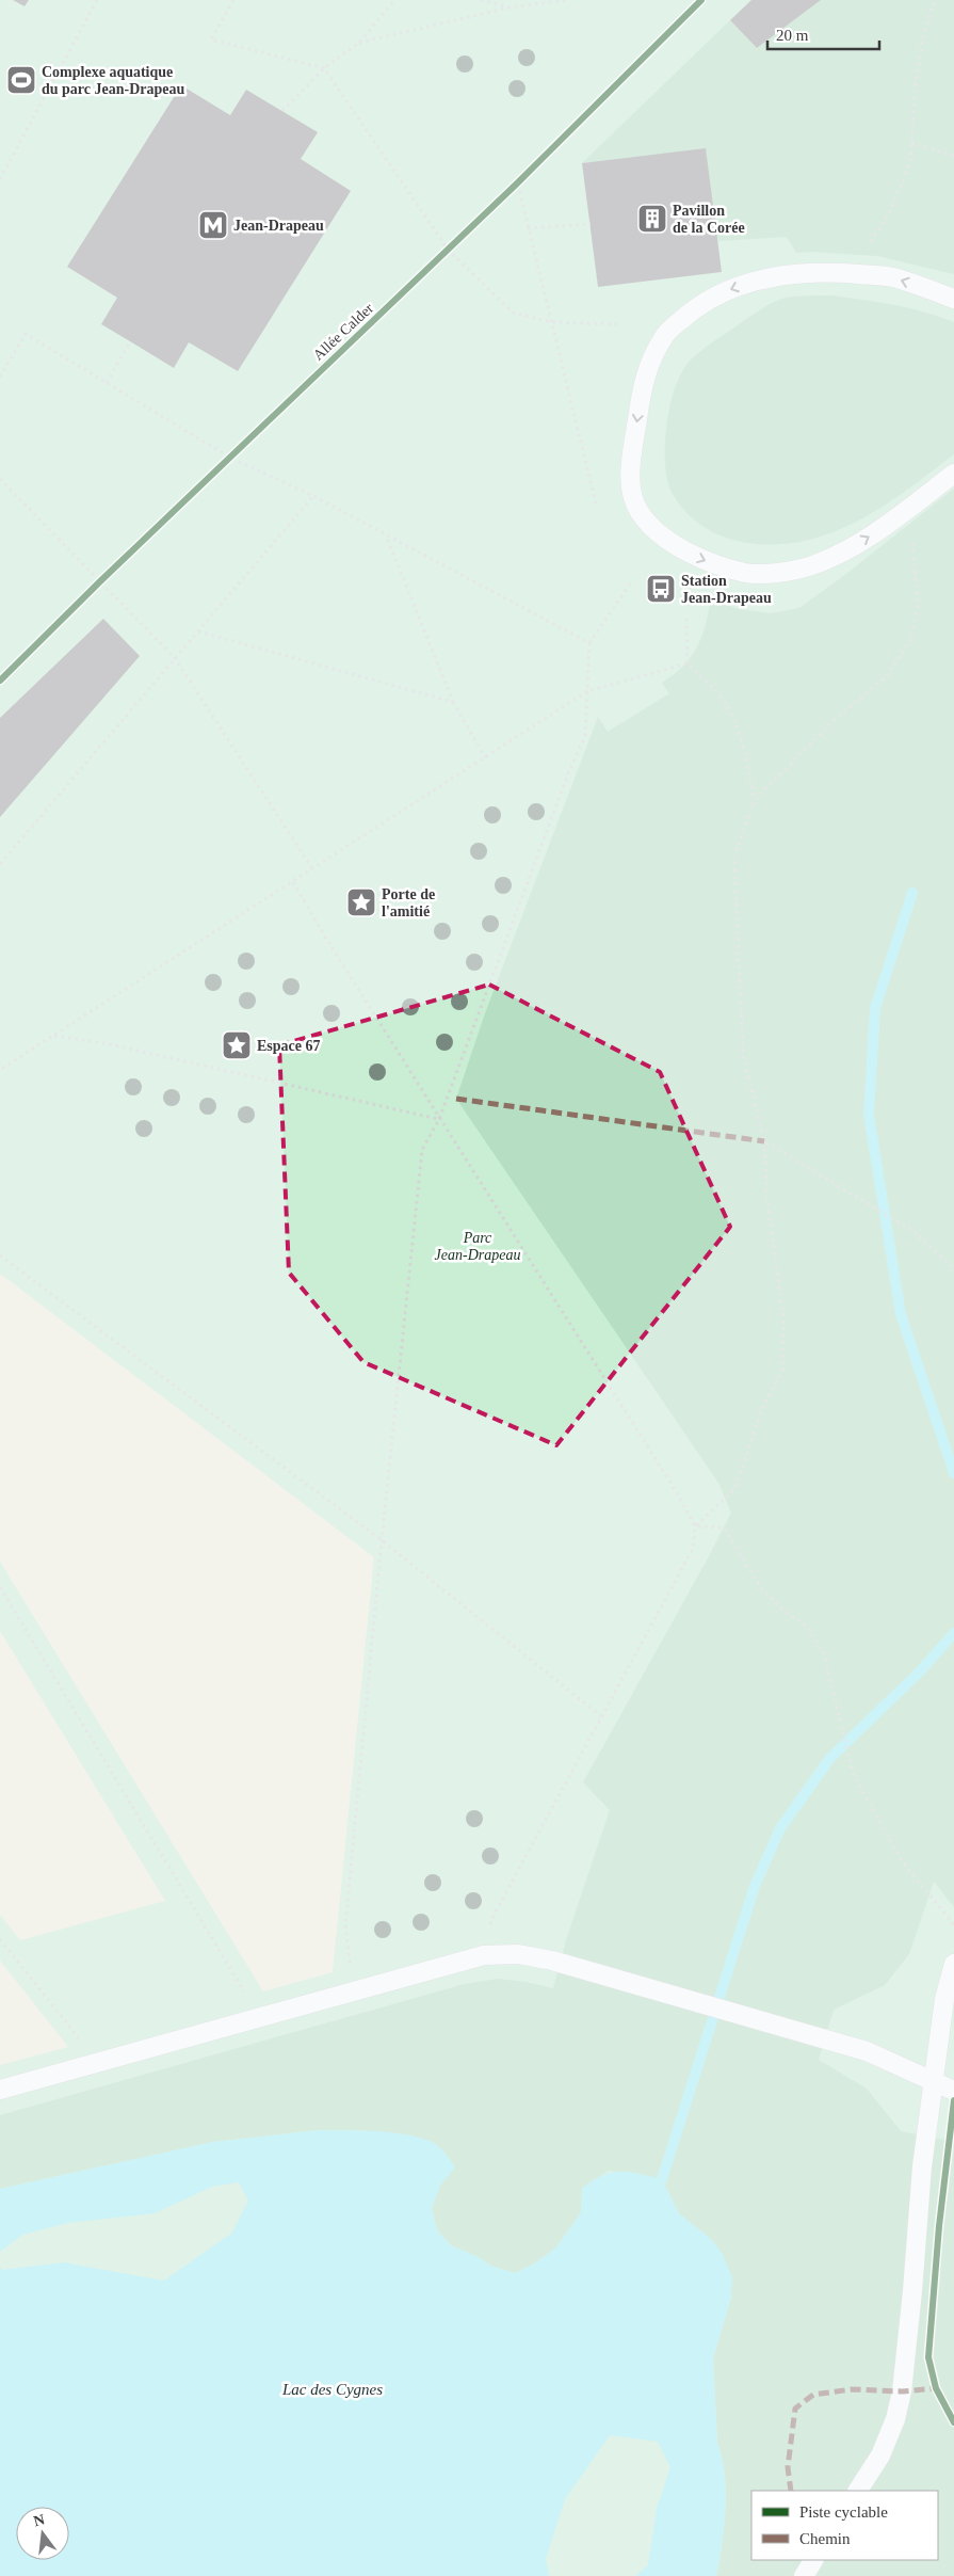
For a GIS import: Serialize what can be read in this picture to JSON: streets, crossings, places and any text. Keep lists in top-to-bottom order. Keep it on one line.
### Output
{"streets":{"cycle path":["Allée Calder"]},"water":["Lac des Cygnes"],"parks":["Parc Jean-Drapeau"],"places":{"sports":["Complexe aquatique du parc Jean-Drapeau"],"building":["Pavillon de la Corée"],"metro station":["Jean-Drapeau"],"bus stop":["Station Jean-Drapeau"],"place":["Porte de l'amitié","Espace 67"]},"legend":["Piste cyclable","Chemin"],"scale_bar":"20 m","north":"top"}
